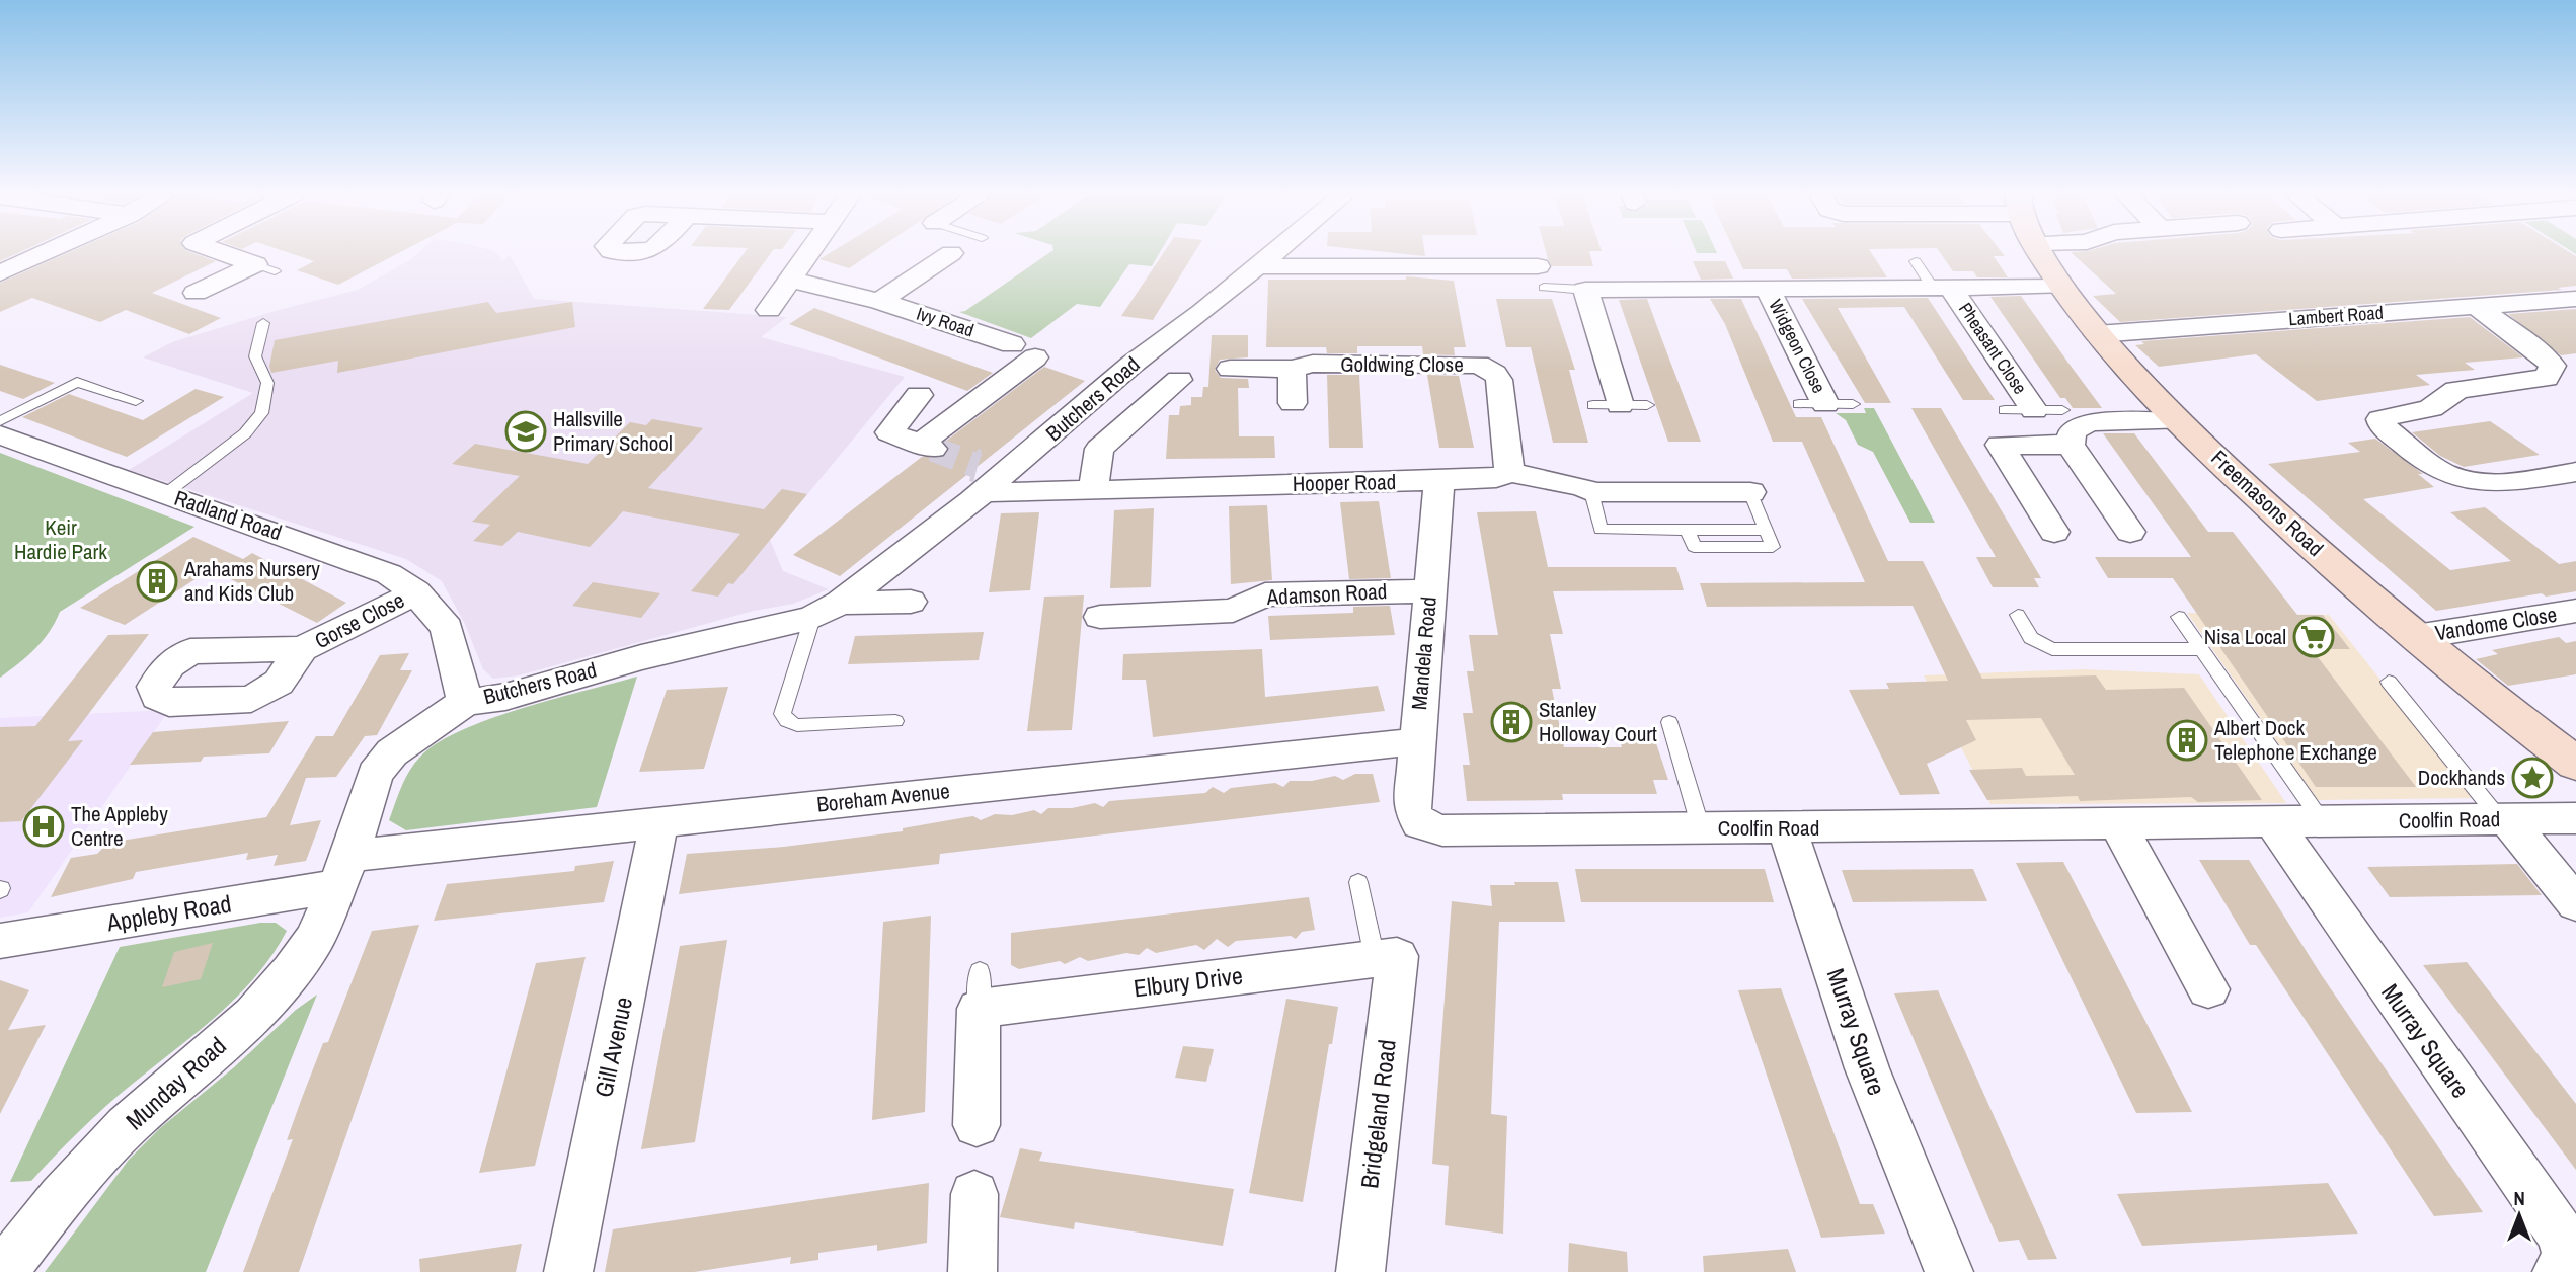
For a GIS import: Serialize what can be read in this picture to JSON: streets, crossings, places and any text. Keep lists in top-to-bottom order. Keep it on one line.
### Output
{"streets":{"street":["Lambert Road","Ivy Road","Widgeon Close","Pheasant Close","Goldwing Close","Butchers Road","Hooper Road","Freemasons Road","Radland Road","Adamson Road","Gorse Close","Vandome Close","Mandela Road","Boreham Avenue","Coolfin Road","Appleby Road","Elbury Drive","Murray Square","Gill Avenue","Munday Road","Bridgeland Road"]},"crossings":[["Lambert Road","Freemasons Road"],["Goldwing Close","Hooper Road"],["Butchers Road","Hooper Road"],["Butchers Road","Radland Road"],["Butchers Road","Boreham Avenue"],["Butchers Road","Appleby Road"],["Butchers Road","Munday Road"],["Hooper Road","Mandela Road"],["Freemasons Road","Vandome Close"],["Radland Road","Gorse Close"],["Adamson Road","Mandela Road"],["Mandela Road","Boreham Avenue"],["Mandela Road","Coolfin Road"],["Boreham Avenue","Appleby Road"],["Boreham Avenue","Gill Avenue"],["Boreham Avenue","Munday Road"],["Coolfin Road","Murray Square"],["Appleby Road","Munday Road"],["Elbury Drive","Bridgeland Road"]],"parks":["Keir Hardie Park"],"places":{"school or university":["Hallsville Primary School"],"building":["Arahams Nursery and Kids Club","Stanley Holloway Court","Albert Dock Telephone Exchange"],"supermarket":["Nisa Local"],"place":["Dockhands"],"hospital":["The Appleby Centre"]},"north":"top"}
